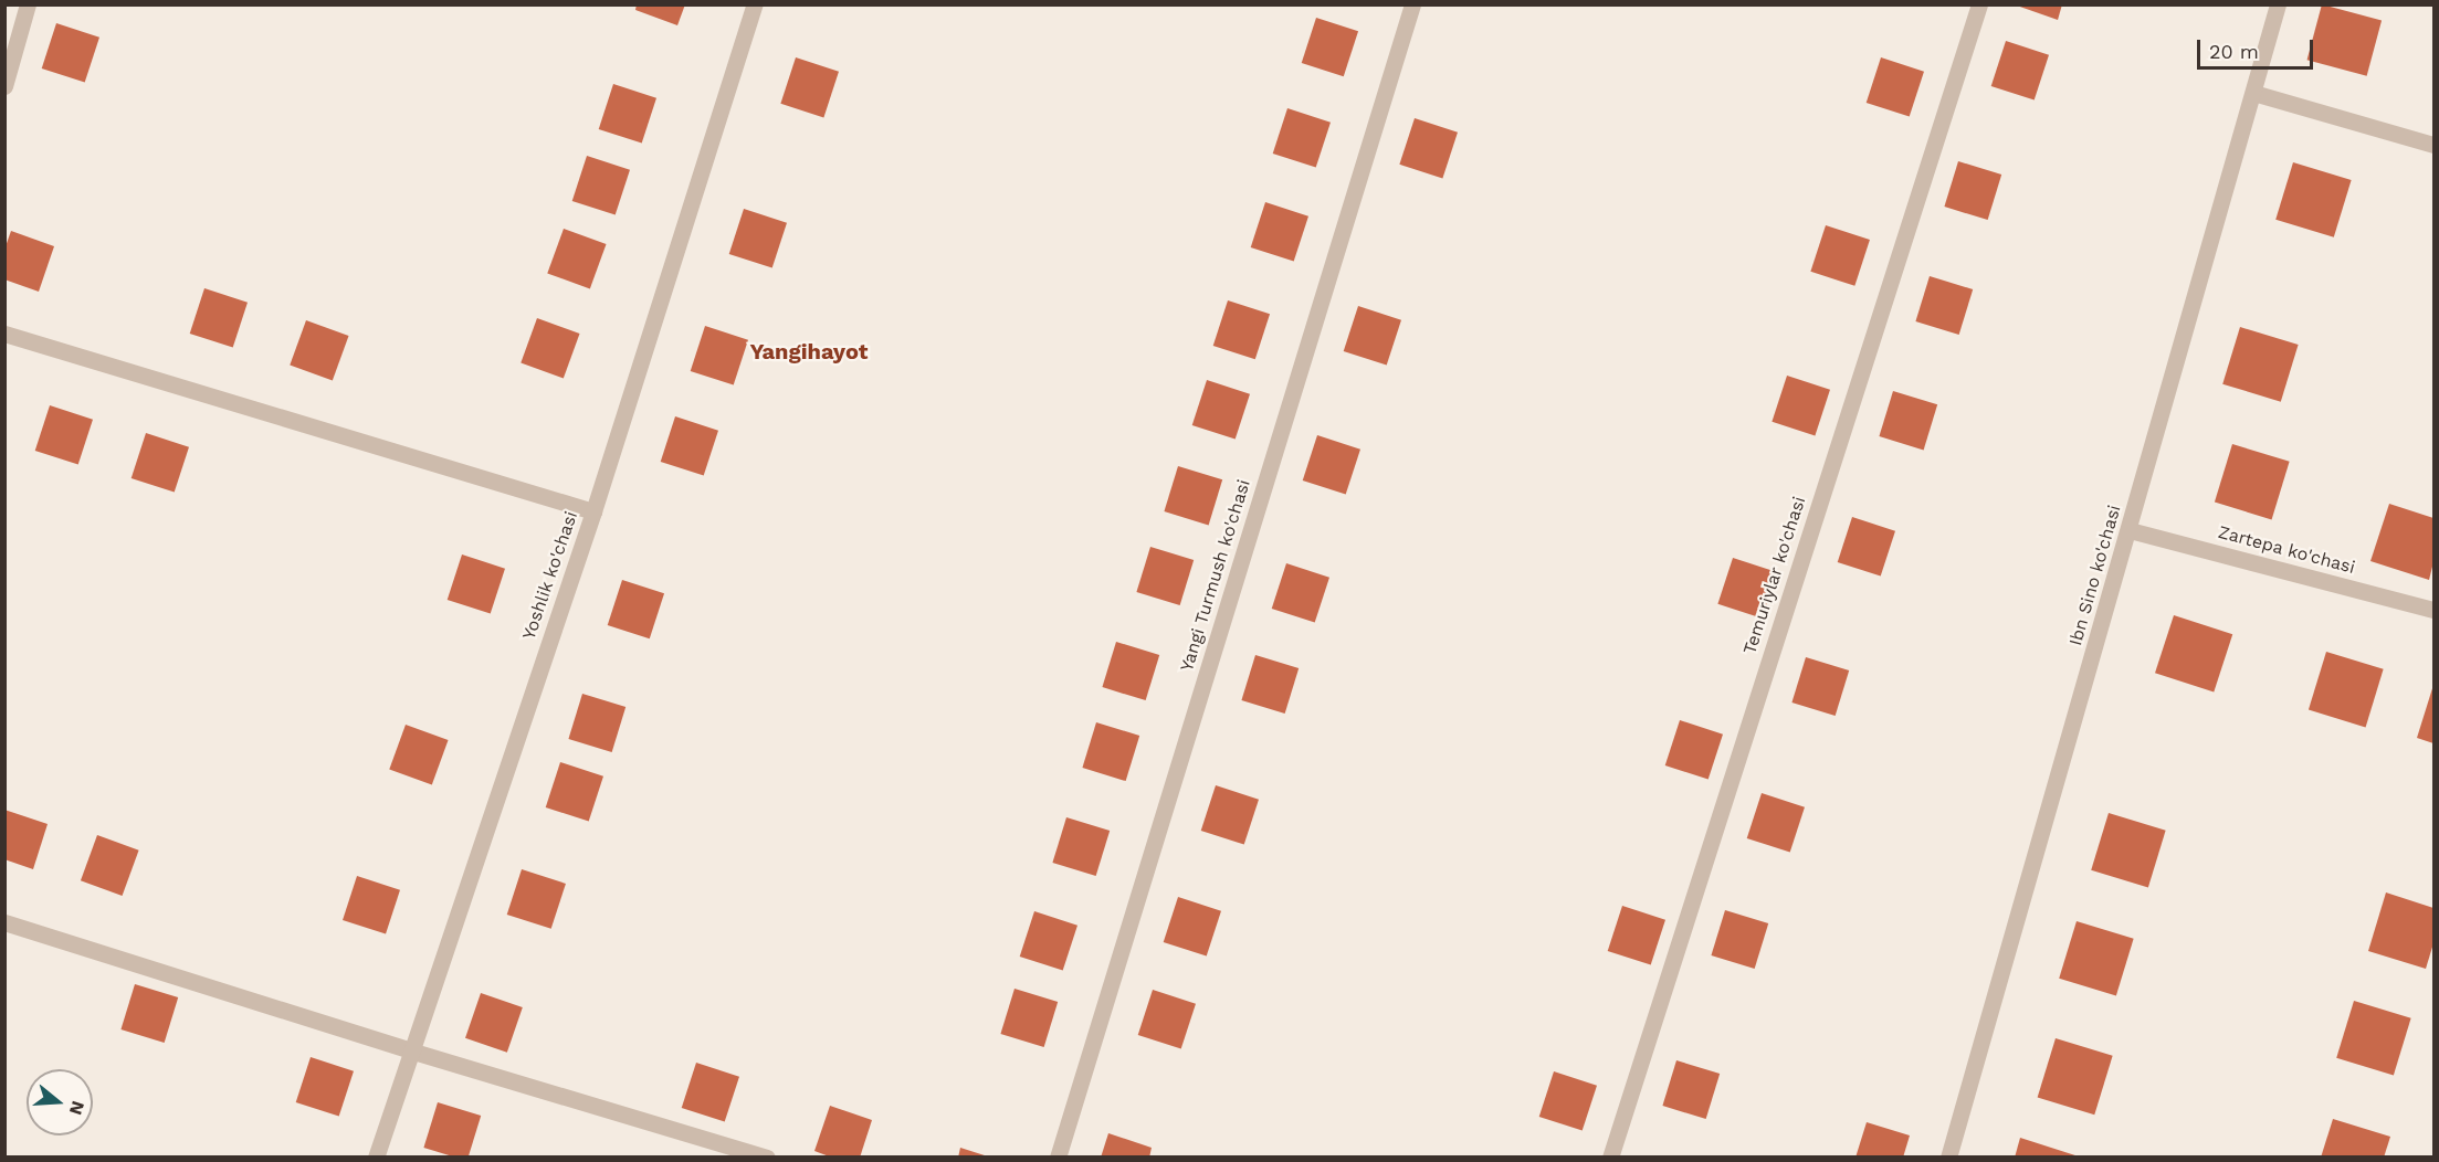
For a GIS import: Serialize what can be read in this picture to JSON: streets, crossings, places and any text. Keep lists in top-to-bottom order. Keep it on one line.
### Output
{"streets":{"street":["Zartepa ko'chasi","Yoshlik ko'chasi","Yangi Turmush ko'chasi","Temuriylar ko'chasi","Ibn Sino ko'chasi"]},"crossings":[["Zartepa ko'chasi","Ibn Sino ko'chasi"]],"districts":["Yangihayot"],"scale_bar":"20 m","north":"right"}
